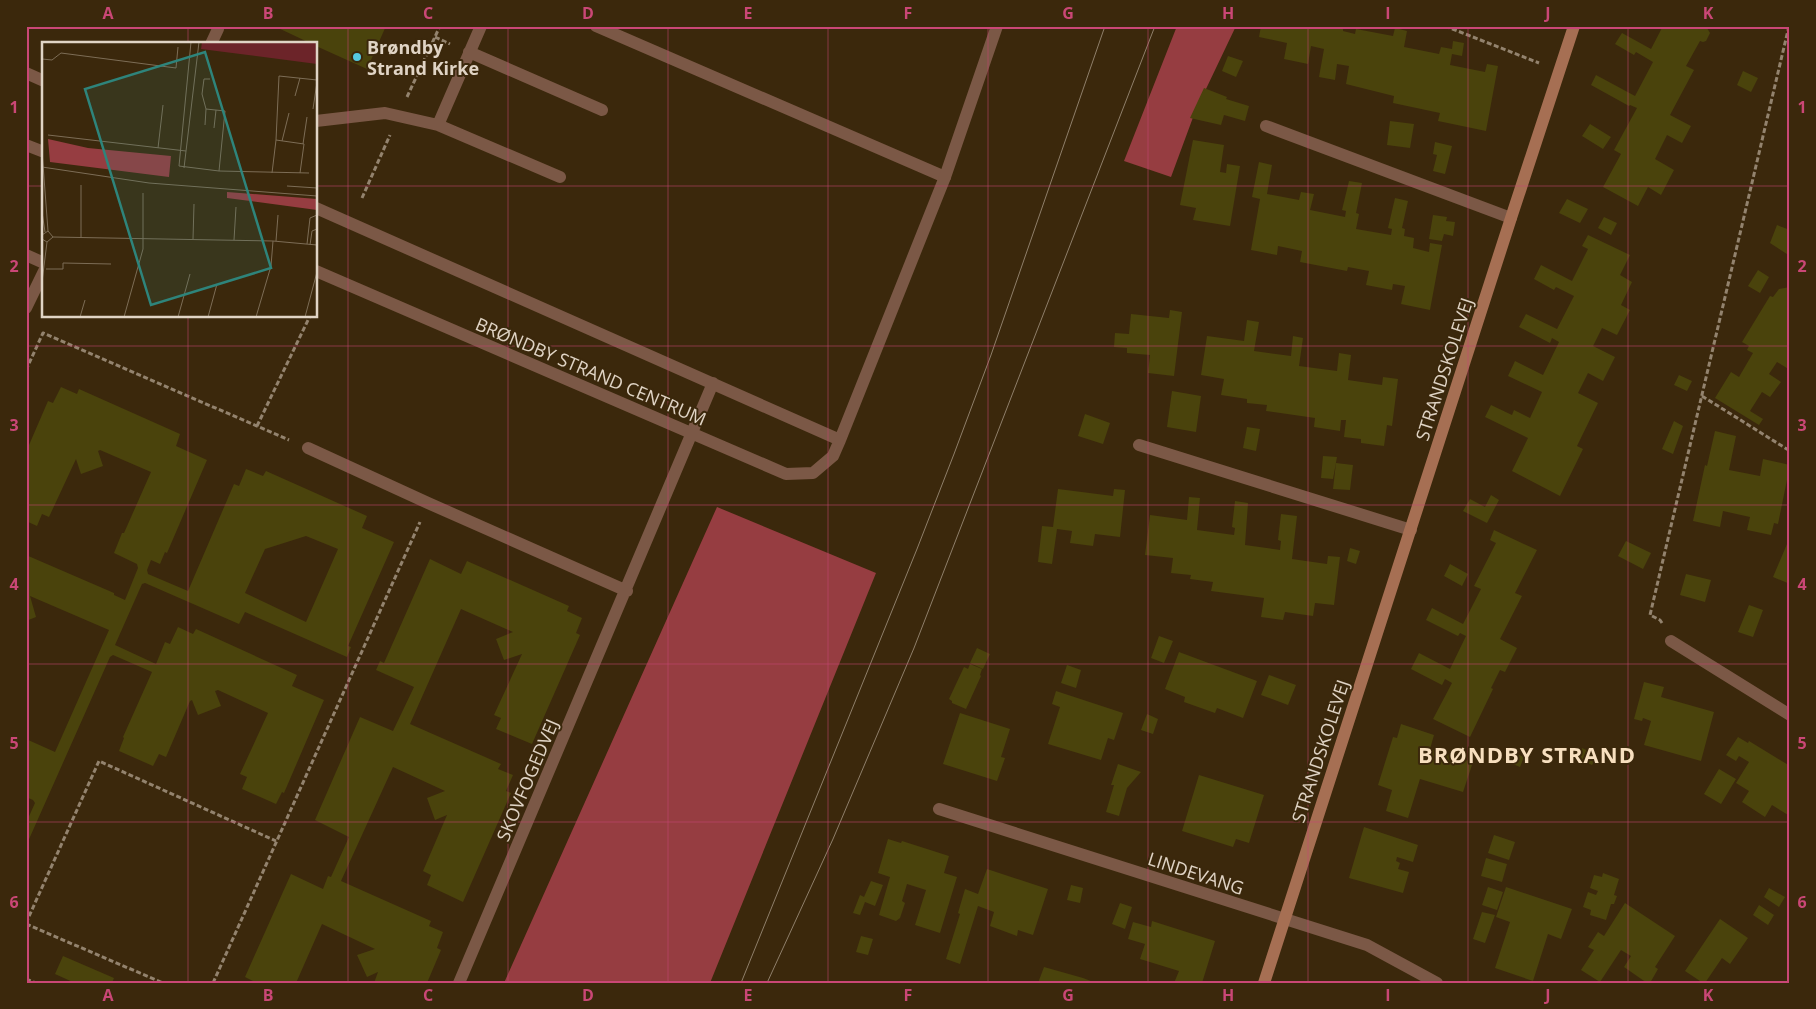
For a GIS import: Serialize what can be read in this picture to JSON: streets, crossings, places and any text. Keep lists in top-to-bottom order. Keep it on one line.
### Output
{"streets":{"street":["STRANDSKOLEVEJ","BRØNDBY STRAND CENTRUM","SKOVFOGEDVEJ","LINDEVANG"]},"crossings":[["STRANDSKOLEVEJ","LINDEVANG"],["BRØNDBY STRAND CENTRUM","SKOVFOGEDVEJ"]],"districts":["BRØNDBY STRAND"],"places":["Brøndby Strand Kirke"],"grid":{"columns":["A","B","C","D","E","F","G","H","I","J","K"],"rows":["1","2","3","4","5","6"]}}
